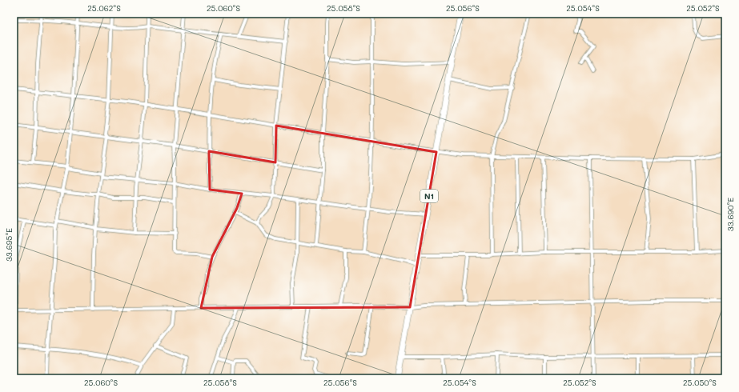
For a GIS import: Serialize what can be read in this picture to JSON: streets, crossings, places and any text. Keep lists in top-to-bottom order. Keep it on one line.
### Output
{"streets":{"highway":["N1"]},"coordinates":["25.062°S","25.060°S","25.058°S","25.056°S","25.054°S","25.052°S","33.690°E","33.695°E","25.050°S"]}
